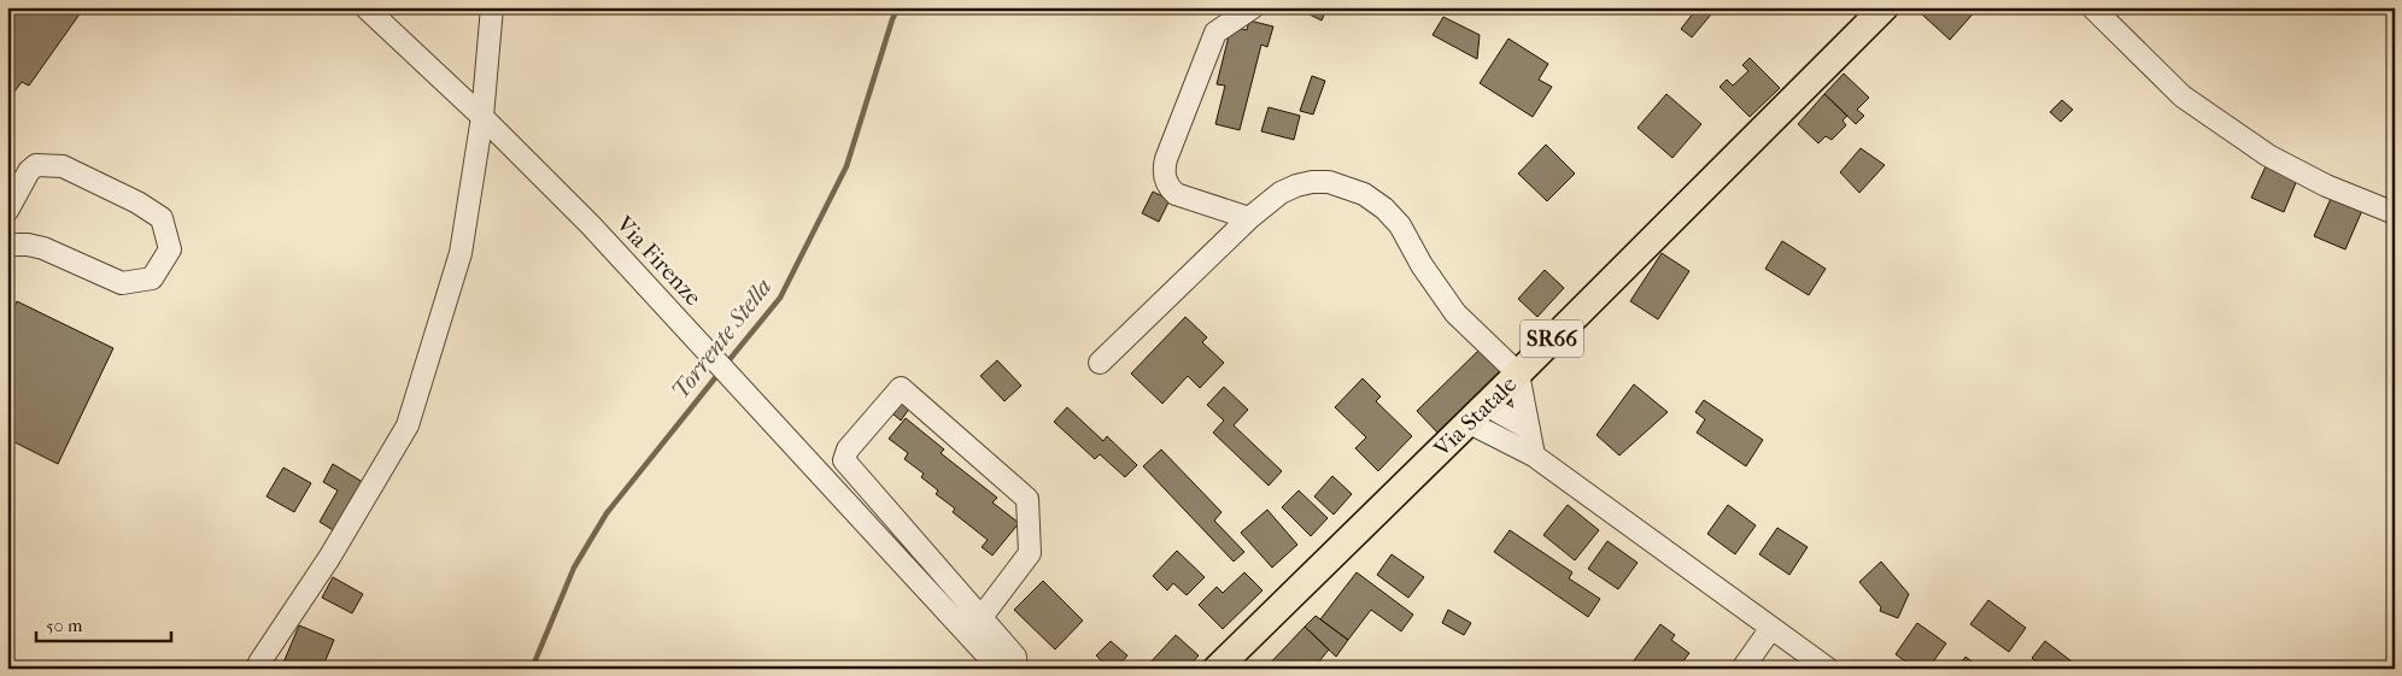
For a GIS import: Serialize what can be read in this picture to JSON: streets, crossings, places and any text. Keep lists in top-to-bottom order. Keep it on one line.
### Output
{"streets":{"main road":["SR66","Via Statale"],"street":["Via Firenze"]},"water":["Torrente Stella"],"scale_bar":"50 m"}
